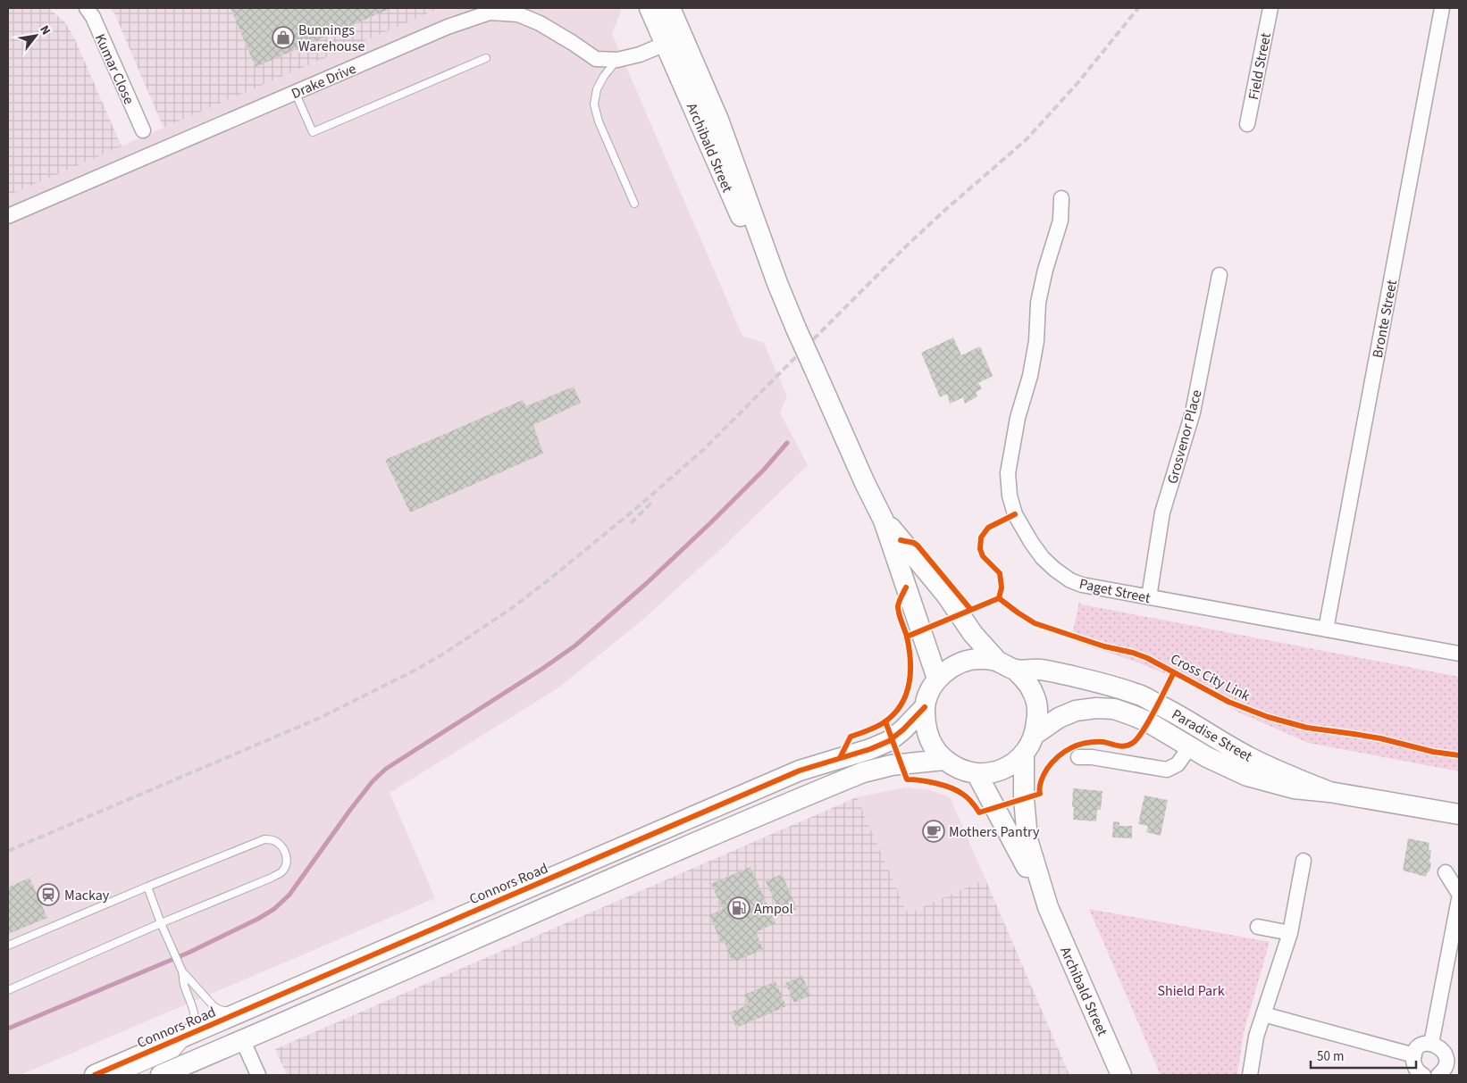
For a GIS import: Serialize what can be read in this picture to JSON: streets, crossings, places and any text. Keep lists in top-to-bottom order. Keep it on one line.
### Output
{"streets":{"street":["Field Street","Kumar Close","Drake Drive","Archibald Street","Bronte Street","Grosvenor Place","Paget Street","Paradise Street","Connors Road"],"cycle path":["Cross City Link"]},"crossings":[["Drake Drive","Archibald Street"],["Archibald Street","Paradise Street"],["Archibald Street","Connors Road"],["Bronte Street","Paget Street"],["Grosvenor Place","Paget Street"],["Paradise Street","Connors Road"]],"parks":["Shield Park"],"places":{"shop":["Bunnings Warehouse"],"cafe":["Mothers Pantry"],"station":["Mackay"],"fuel station":["Ampol"]},"scale_bar":"50 m","north":"top right"}
